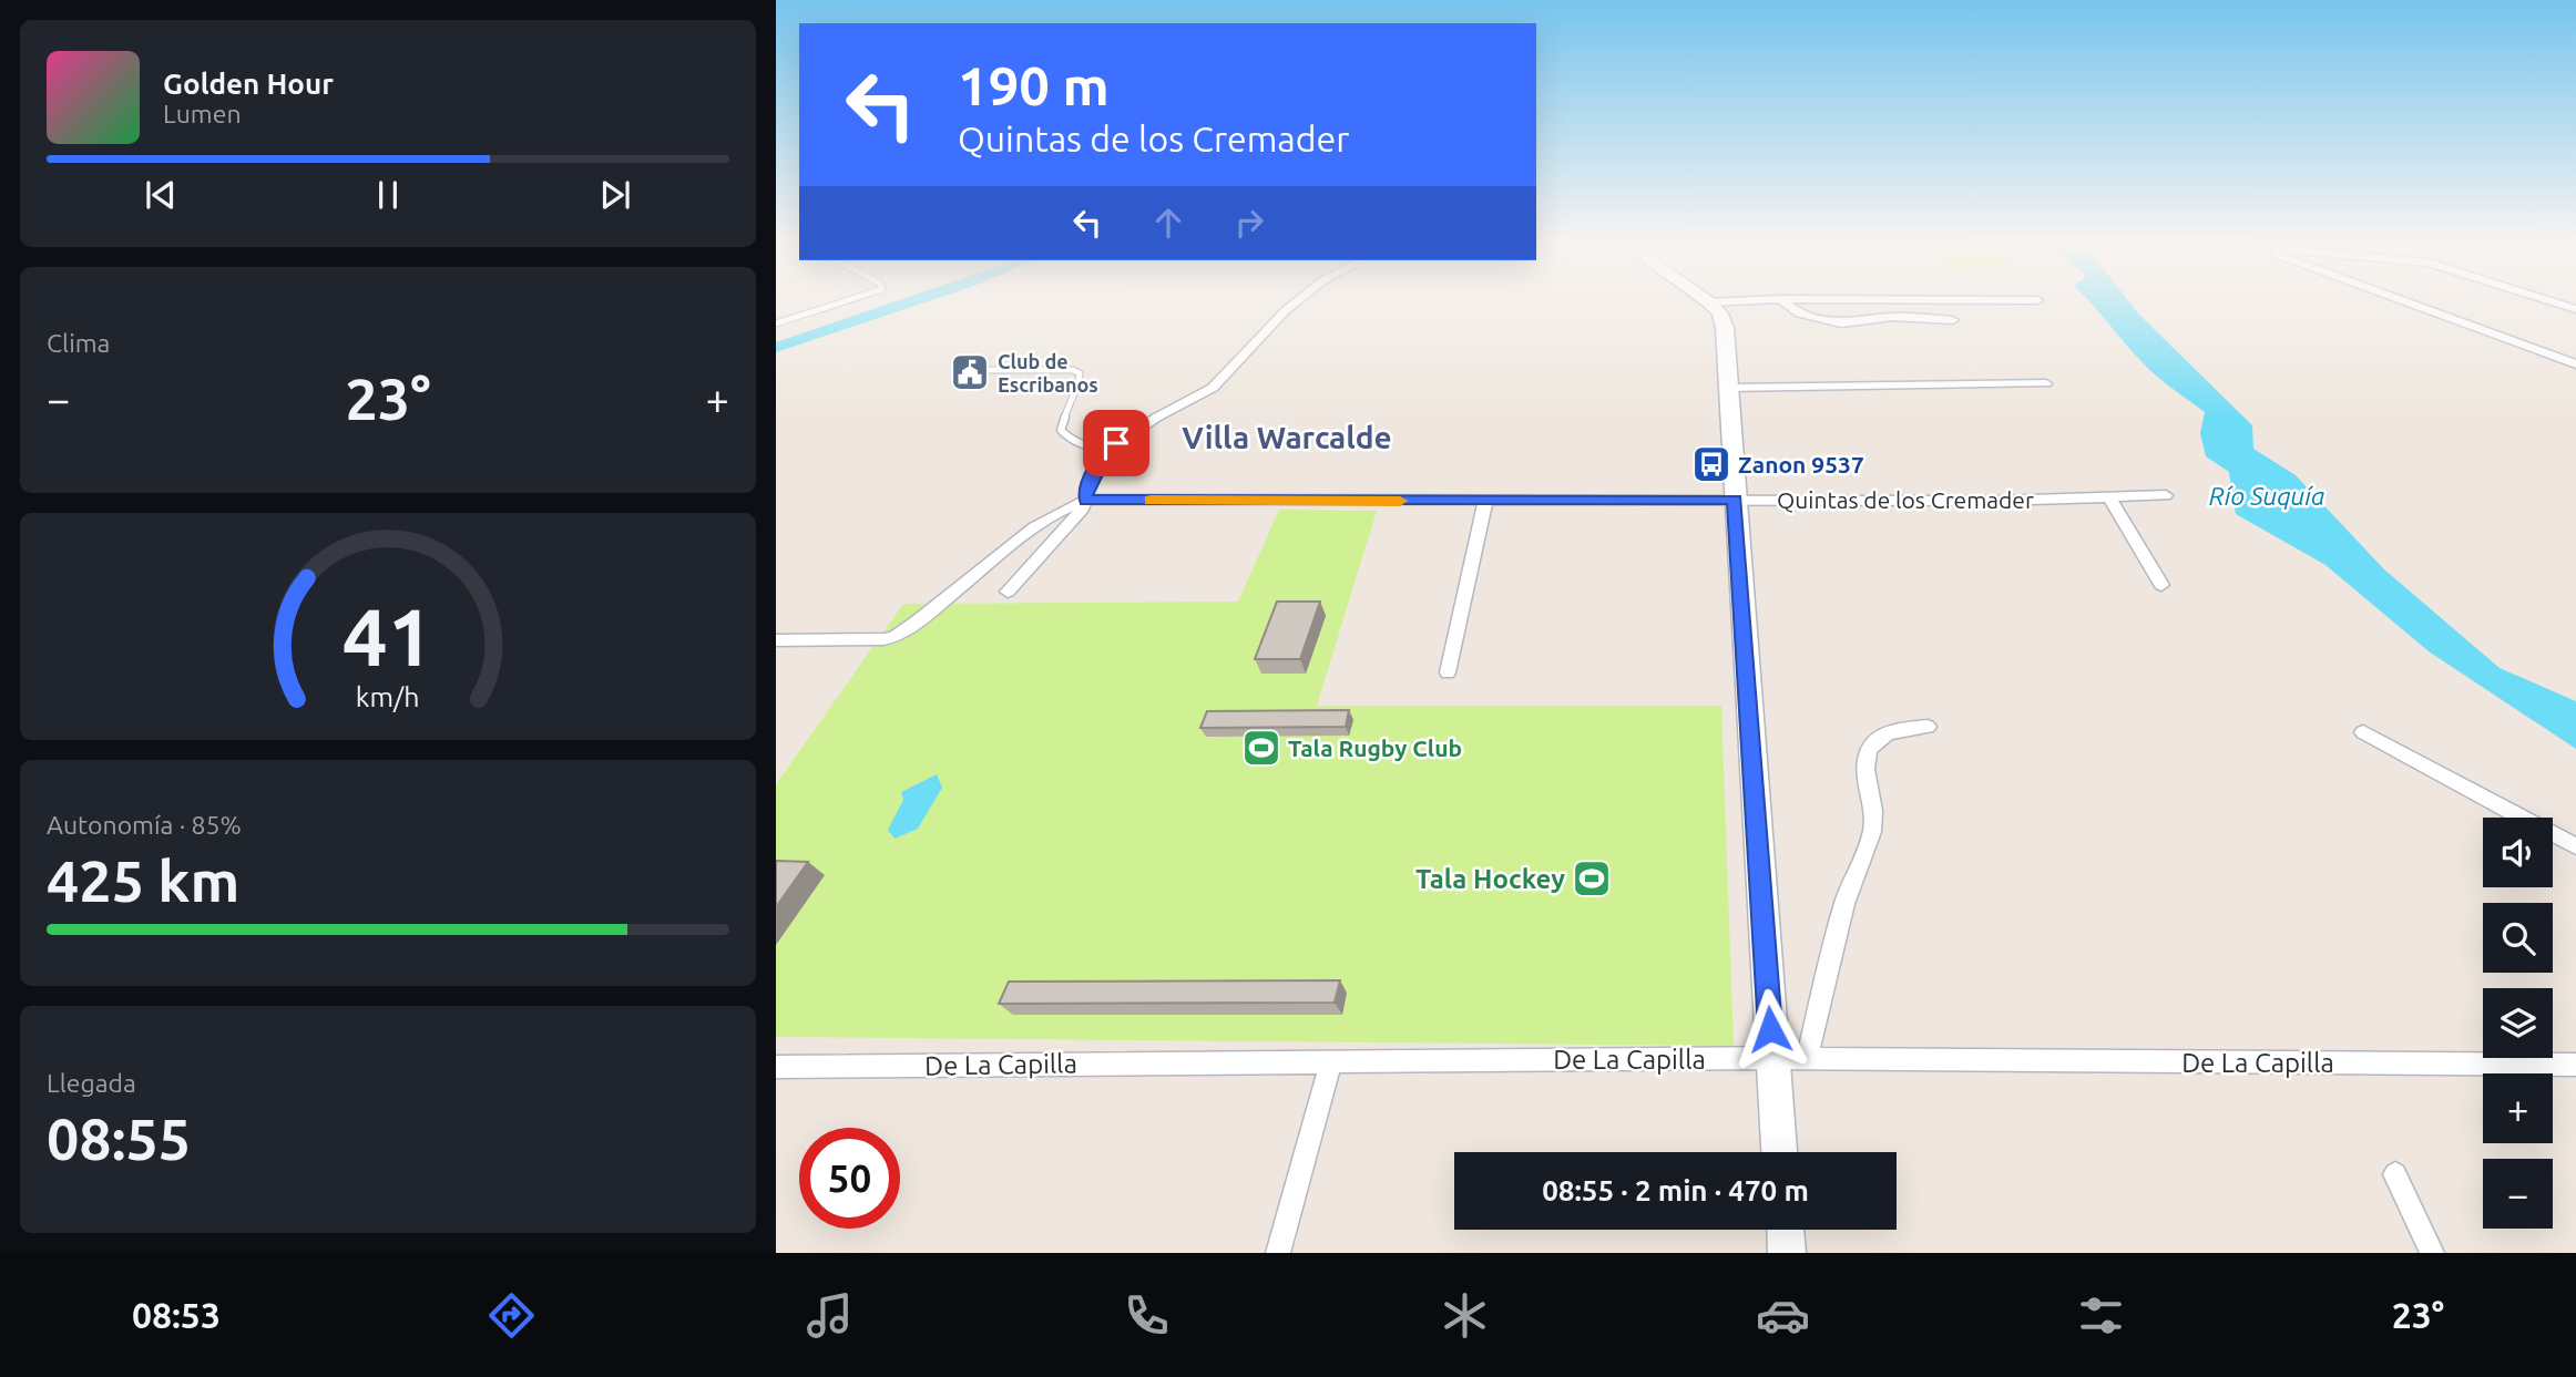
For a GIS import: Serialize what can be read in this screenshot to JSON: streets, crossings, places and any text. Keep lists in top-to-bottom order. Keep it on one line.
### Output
{"streets":{"street":["Quintas de los Cremader","De La Capilla"]},"districts":["Villa Warcalde"],"water":["Río Suquía"],"places":{"public building":["Club de Escribanos"],"bus stop":["Zanon 9537"],"sports":["Tala Rugby Club","Tala Hockey"]},"page":{"turn":["190 m","Quintas de los Cremader"],"song":["Golden Hour","Lumen"],"tile":["Clima",["Autonomía · 85%","425 km"],["Llegada","08:55"]],"heat":["−","23°","+"],"map_buttons":["+","−"],"limit":"50","trip":"08:55 · 2 min · 470 m","tabs":["08:53","23°"],"gauge":["41","km/h"]}}
